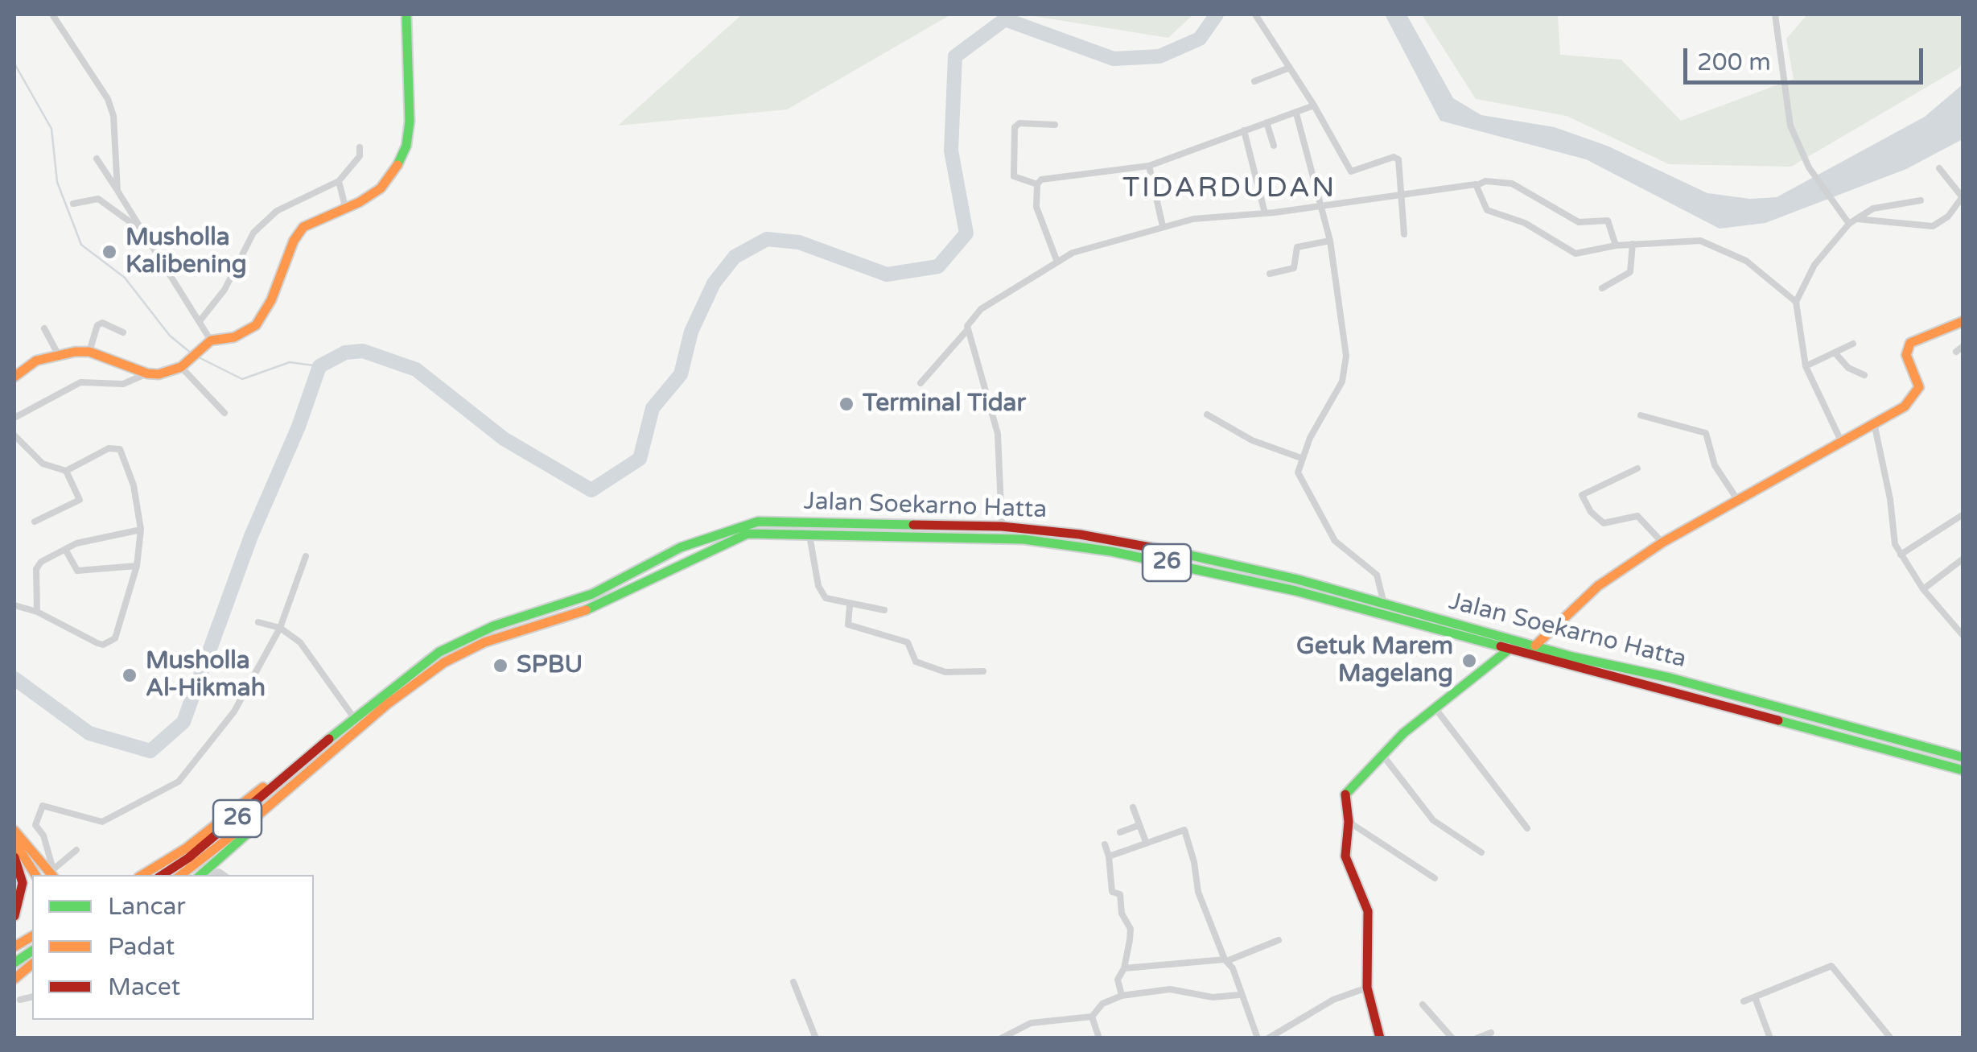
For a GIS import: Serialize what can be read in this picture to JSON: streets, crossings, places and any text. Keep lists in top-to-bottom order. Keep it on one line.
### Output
{"streets":{"main road":["Jalan Soekarno Hatta","26"]},"districts":["TIDARDUDAN"],"places":["Musholla Kalibening","Terminal Tidar","Getuk Marem Magelang","SPBU","Musholla Al-Hikmah"],"legend":["Lancar","Padat","Macet"],"scale_bar":"200 m"}
